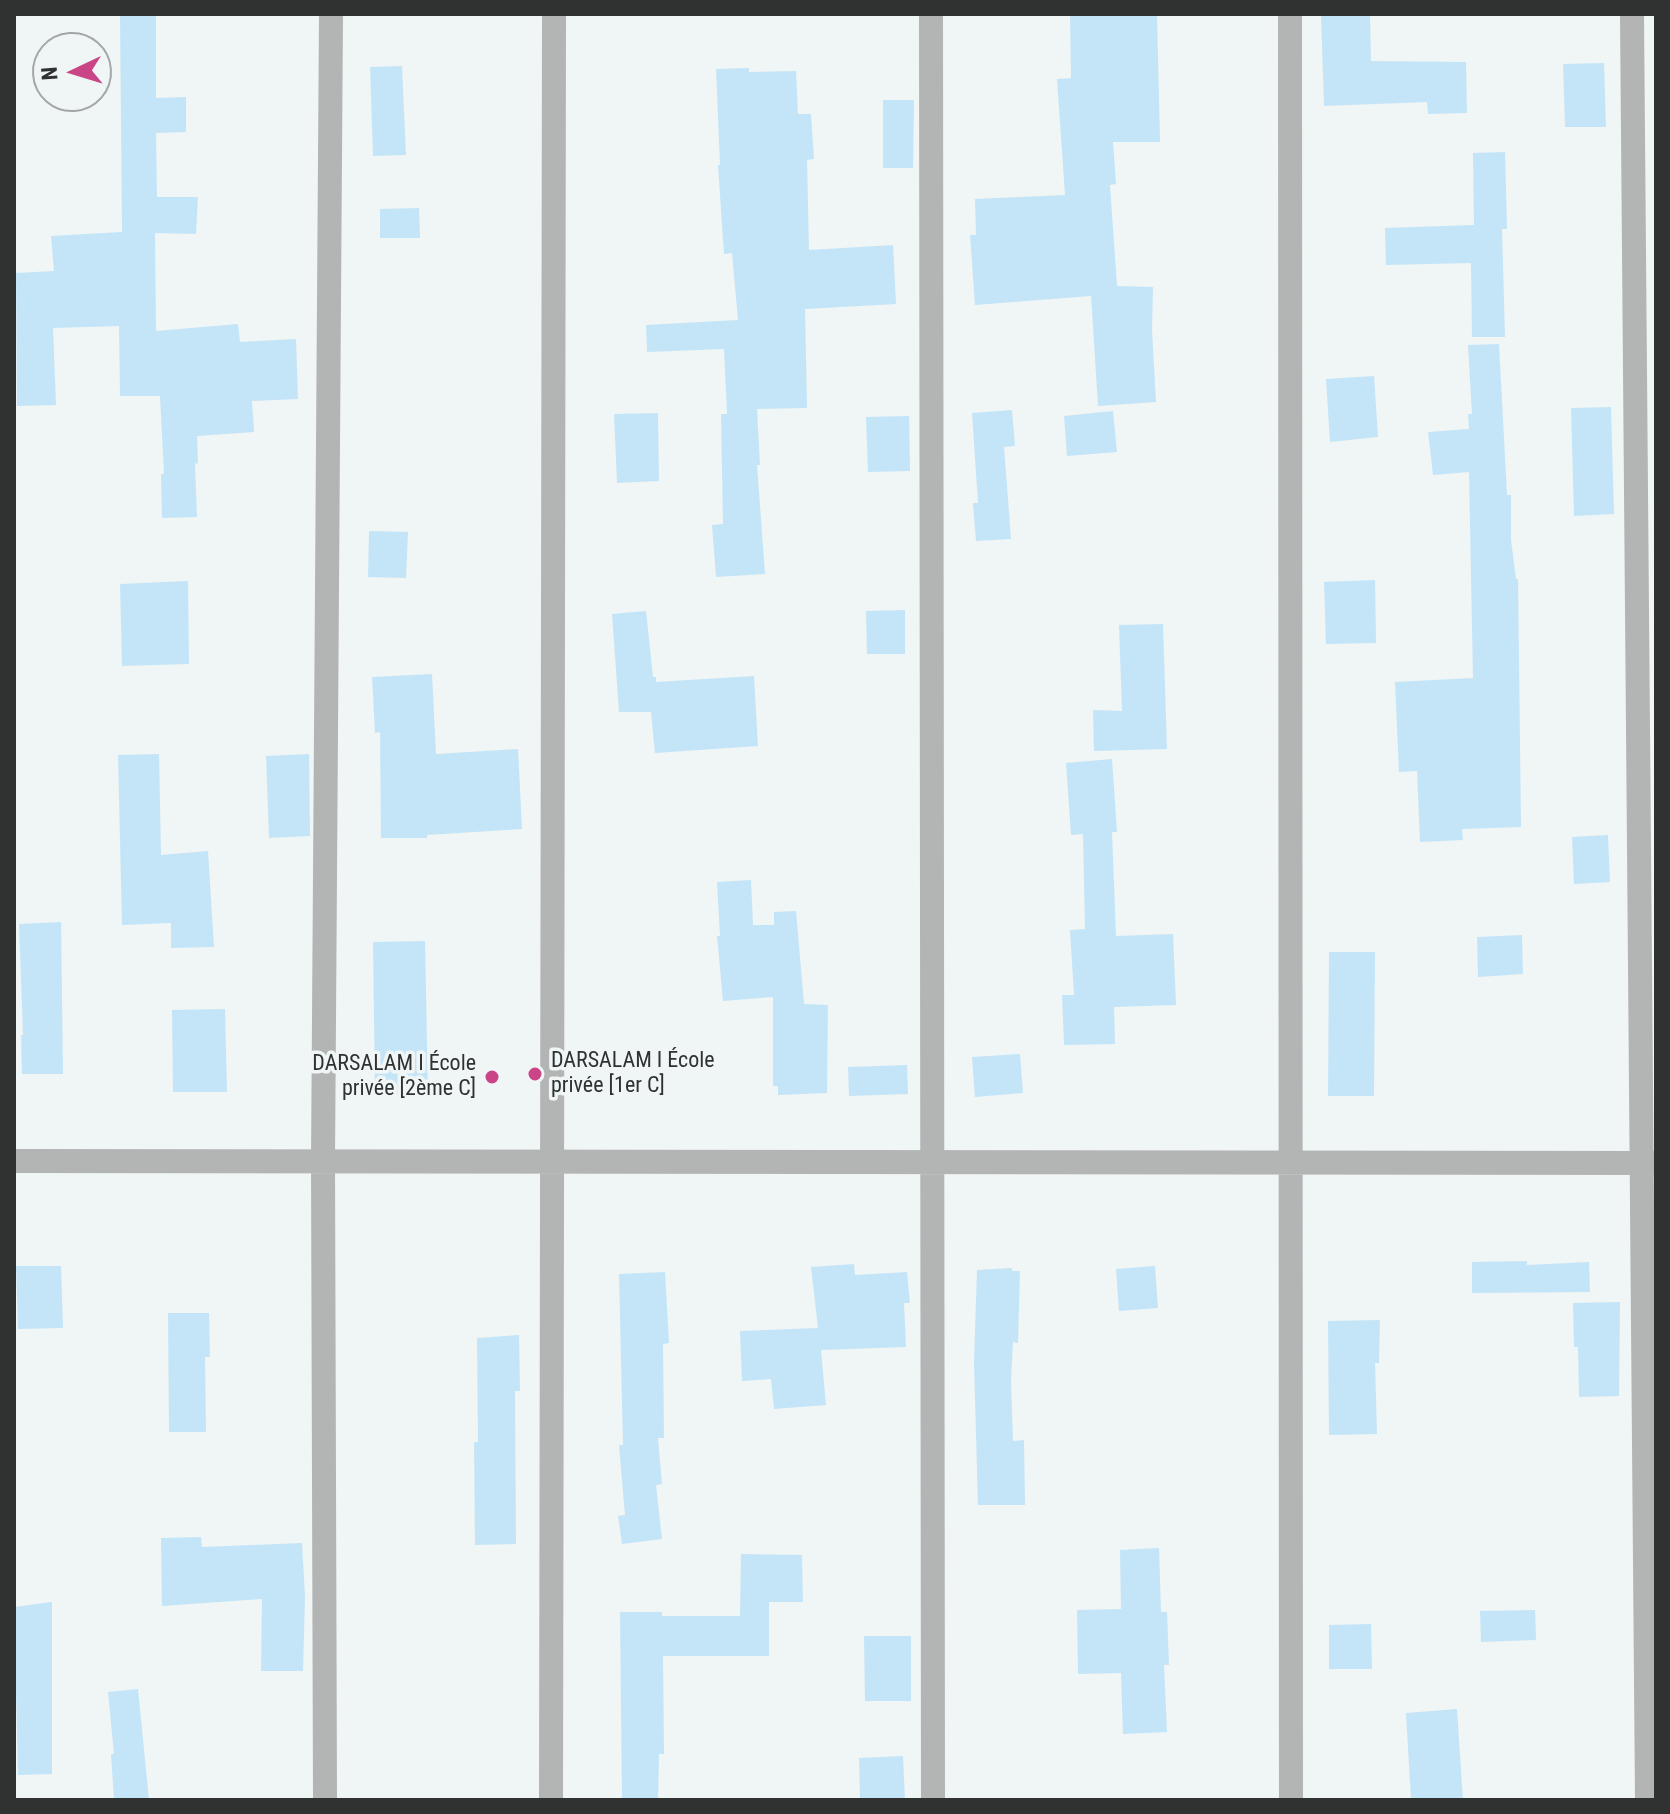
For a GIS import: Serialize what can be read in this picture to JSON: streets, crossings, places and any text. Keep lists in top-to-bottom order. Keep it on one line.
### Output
{"places":["DARSALAM I École privée [1er C]","DARSALAM I École privée [2ème C]"],"north":"left"}
